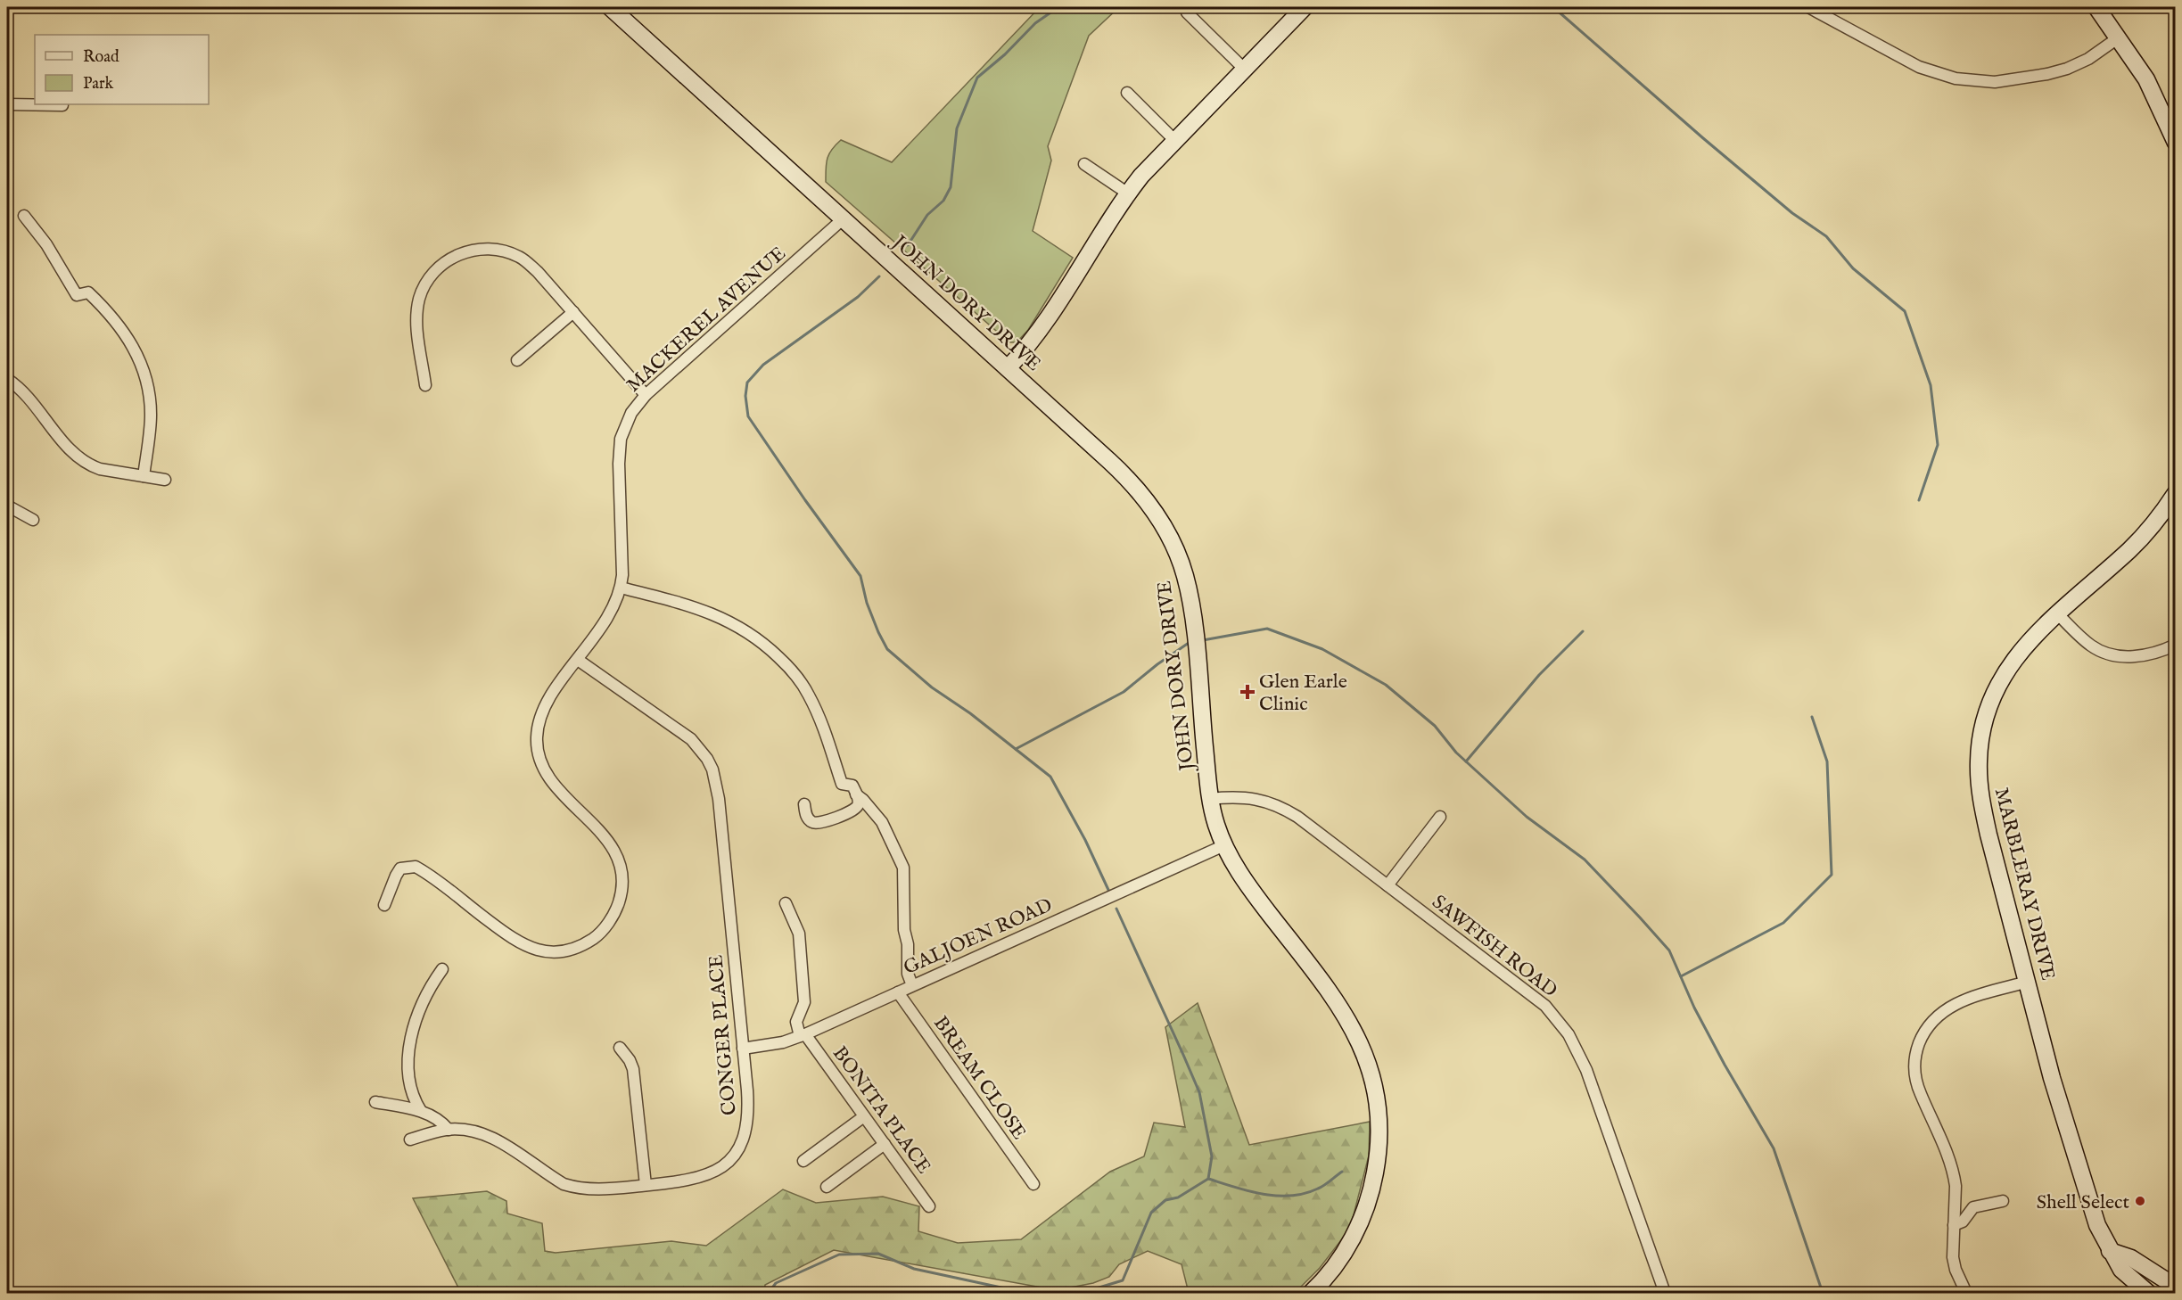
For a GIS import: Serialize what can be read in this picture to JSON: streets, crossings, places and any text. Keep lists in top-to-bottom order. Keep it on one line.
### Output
{"streets":{"street":["JOHN DORY DRIVE","MACKEREL AVENUE","MARBLERAY DRIVE","GALJOEN ROAD","SAWFISH ROAD","CONGER PLACE","BREAM CLOSE","BONITA PLACE"]},"crossings":[["JOHN DORY DRIVE","MACKEREL AVENUE"],["JOHN DORY DRIVE","GALJOEN ROAD"],["JOHN DORY DRIVE","SAWFISH ROAD"],["MACKEREL AVENUE","CONGER PLACE"],["GALJOEN ROAD","CONGER PLACE"],["GALJOEN ROAD","BREAM CLOSE"],["GALJOEN ROAD","BONITA PLACE"]],"places":{"health":["Glen Earle Clinic"],"other":["Shell Select"]},"legend":["Road","Park"]}
